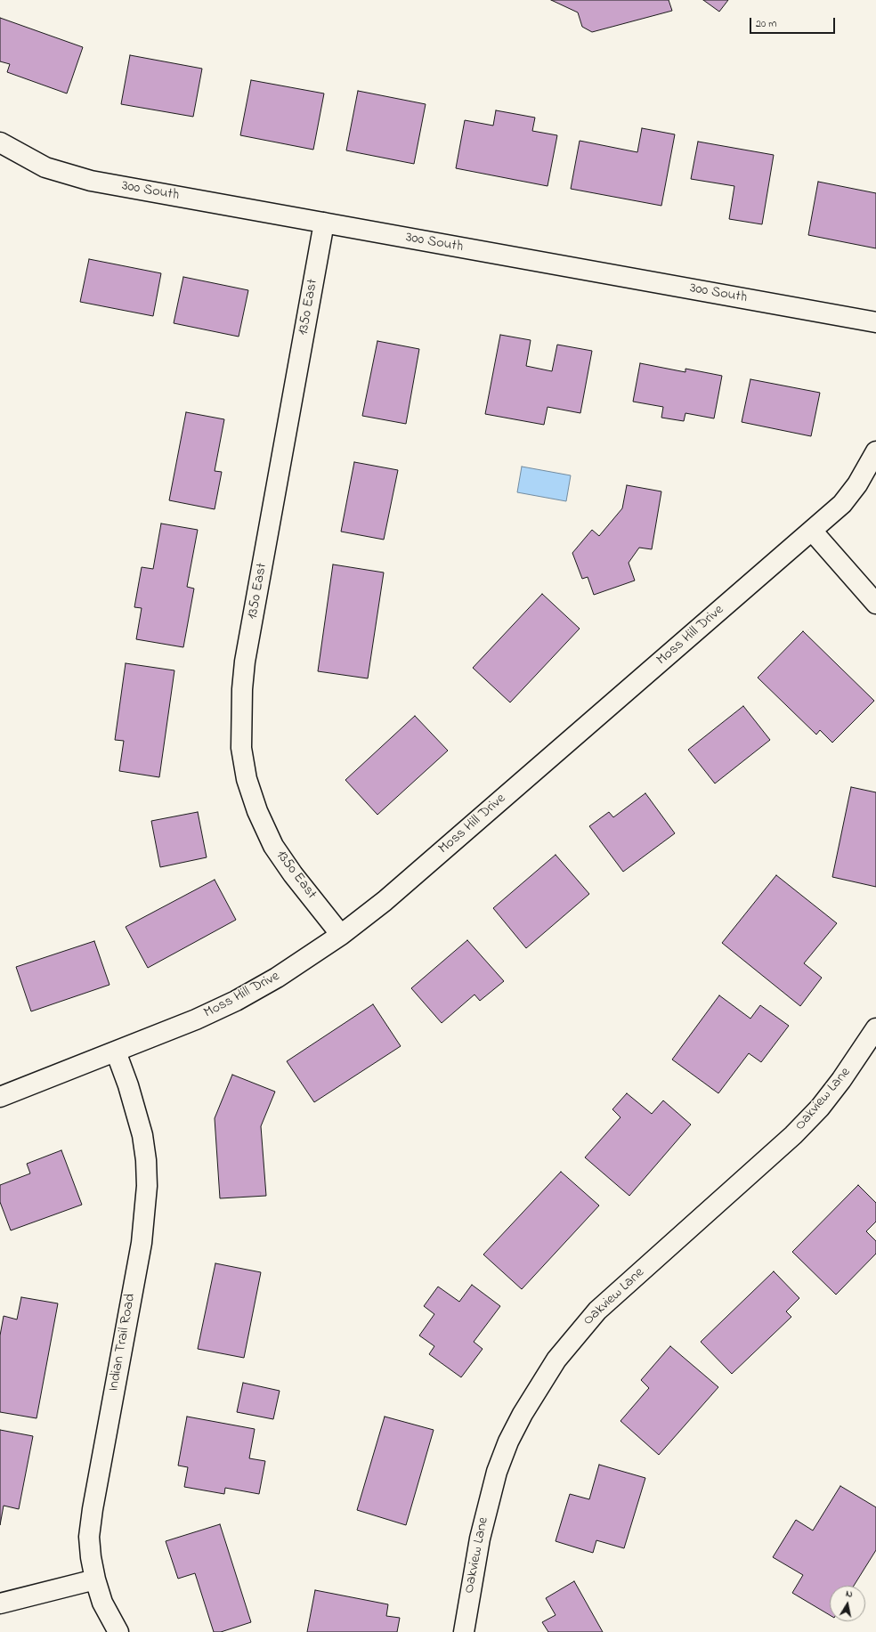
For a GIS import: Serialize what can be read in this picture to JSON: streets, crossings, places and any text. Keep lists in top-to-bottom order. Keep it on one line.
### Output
{"streets":{"street":["300 South","1350 East","Moss Hill Drive","Oakview Lane","Indian Trail Road"]},"crossings":[["300 South","1350 East"],["1350 East","Moss Hill Drive"],["Moss Hill Drive","Indian Trail Road"]],"scale_bar":"20 m","north":"top"}
